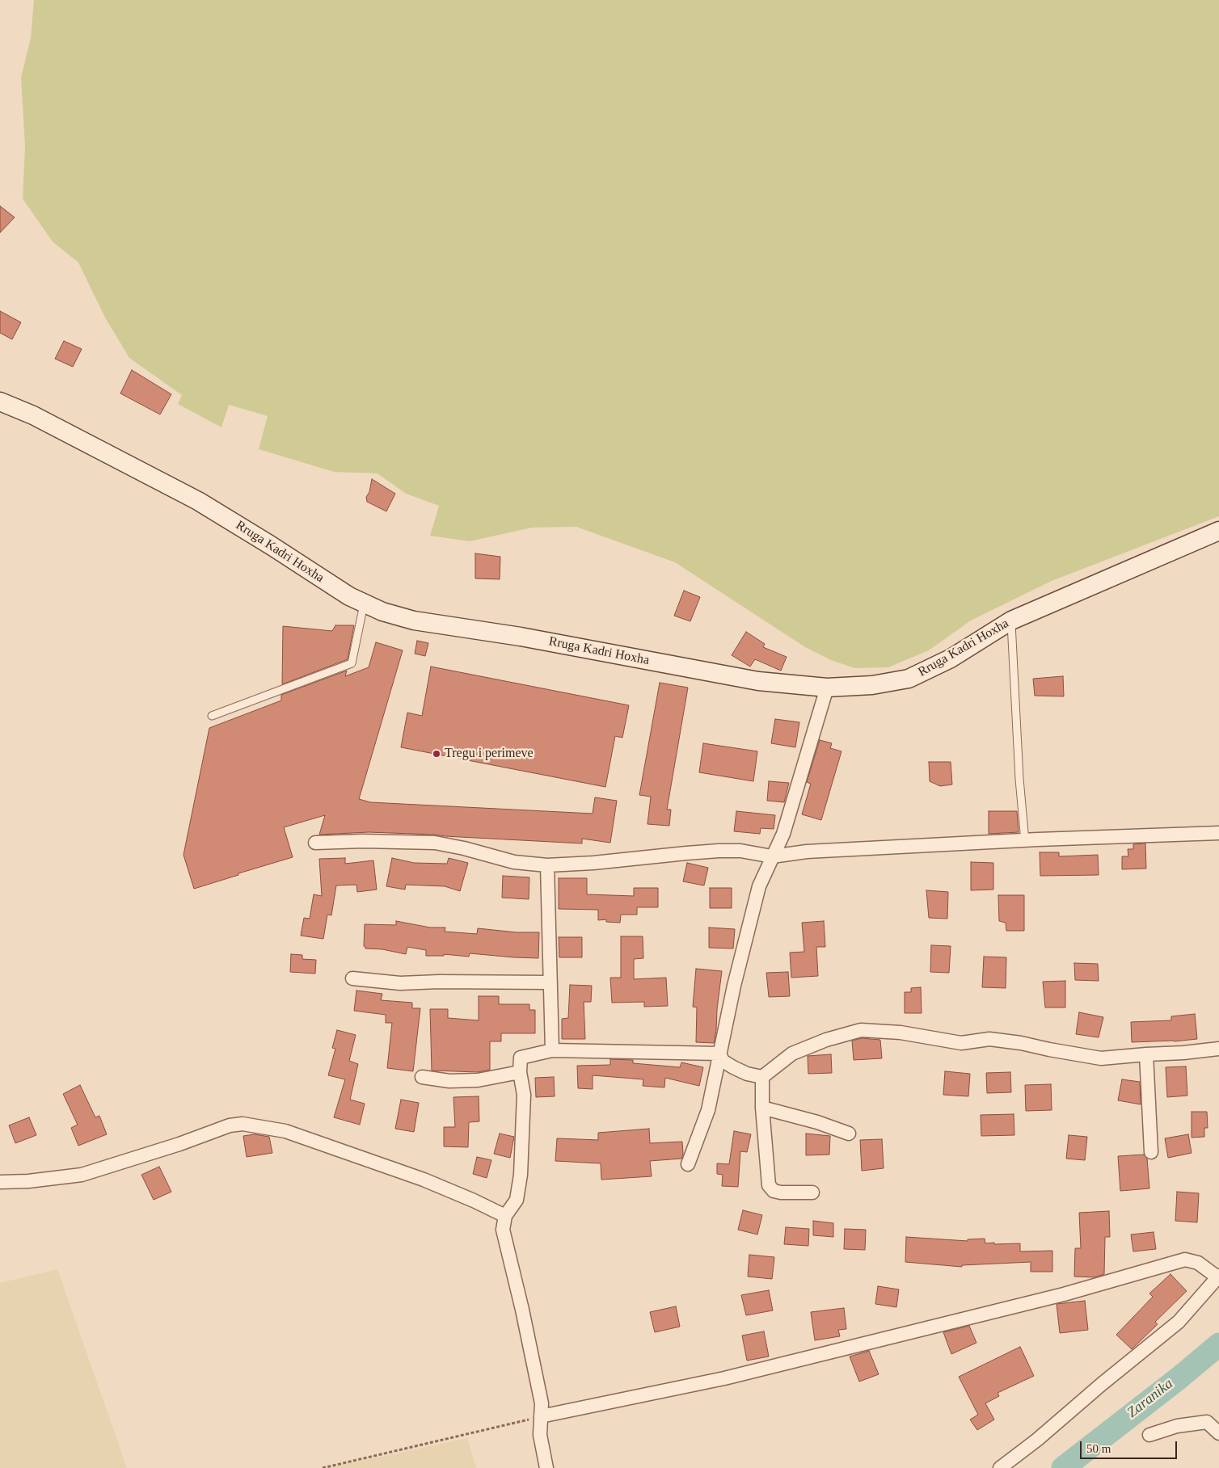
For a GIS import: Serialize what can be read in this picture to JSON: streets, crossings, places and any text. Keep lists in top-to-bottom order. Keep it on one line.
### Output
{"streets":{"main road":["Rruga Kadri Hoxha"]},"water":["Zaranika"],"places":["Tregu i perimeve"],"scale_bar":"50 m"}
